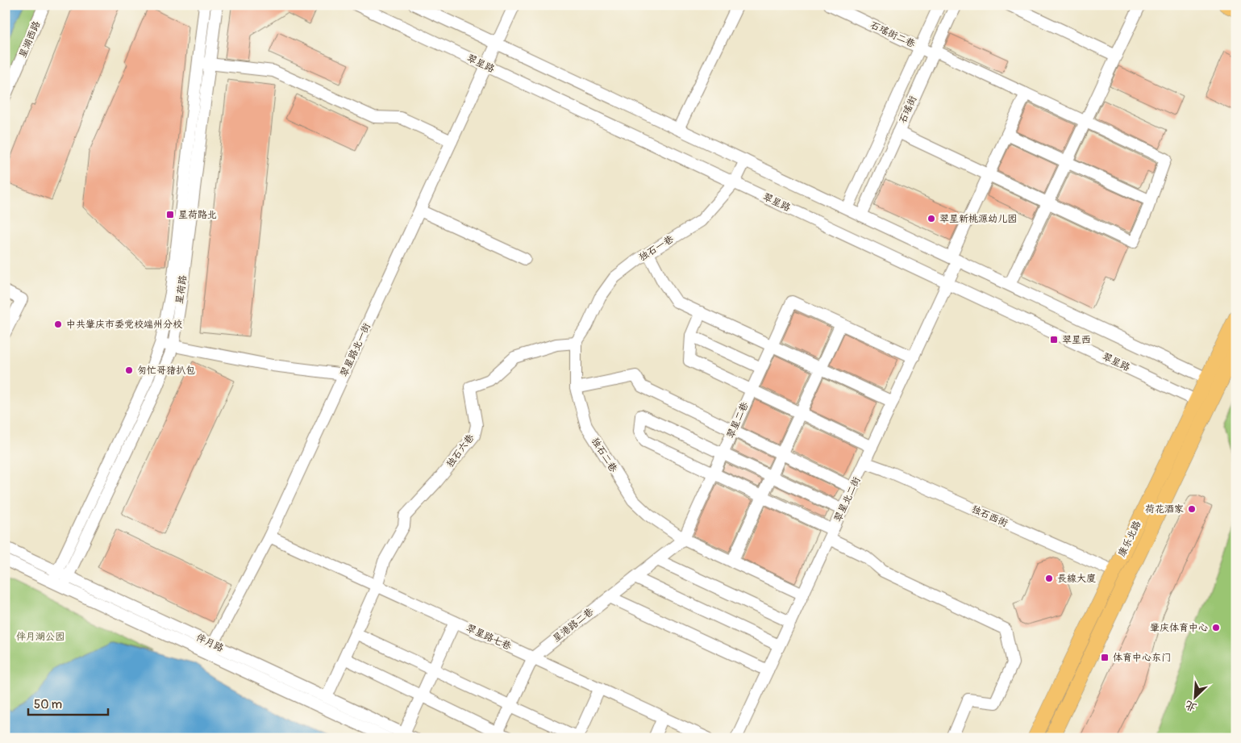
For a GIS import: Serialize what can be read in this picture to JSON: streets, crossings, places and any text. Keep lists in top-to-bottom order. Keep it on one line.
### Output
{"streets":{"main road":["康乐北路"],"street":["石瑶街二巷","星湖西路","翠星路","石瑶街","独石一巷","星荷路","翠星路北一街","翠星二巷","独石六巷","独石二巷","翠星北二街","独石西街","星港路二巷","翠星路七巷","伴月路"]},"crossings":[["石瑶街二巷","石瑶街"],["石瑶街二巷","翠星北二街"],["翠星路","独石一巷"],["翠星路","翠星路北一街"],["翠星路","翠星北二街"],["翠星路","康乐北路"],["独石一巷","独石六巷"],["独石一巷","独石二巷"],["星荷路","伴月路"],["翠星路北一街","翠星路七巷"],["翠星路北一街","伴月路"],["翠星二巷","独石二巷"],["翠星二巷","星港路二巷"],["独石六巷","独石二巷"],["独石六巷","翠星路七巷"],["独石二巷","翠星北二街"],["独石二巷","星港路二巷"],["翠星北二街","独石西街"],["独石西街","康乐北路"],["星港路二巷","翠星路七巷"]],"parks":["伴月湖公园"],"places":{"transit":["星荷路北","翠星西","体育中心东门"],"other":["翠星新桃源幼儿园","中共肇庆市委党校端州分校","匆忙哥猪扒包","荷花酒家","長線大廈","肇庆体育中心"]},"scale_bar":"50 m","north":"bottom left"}
